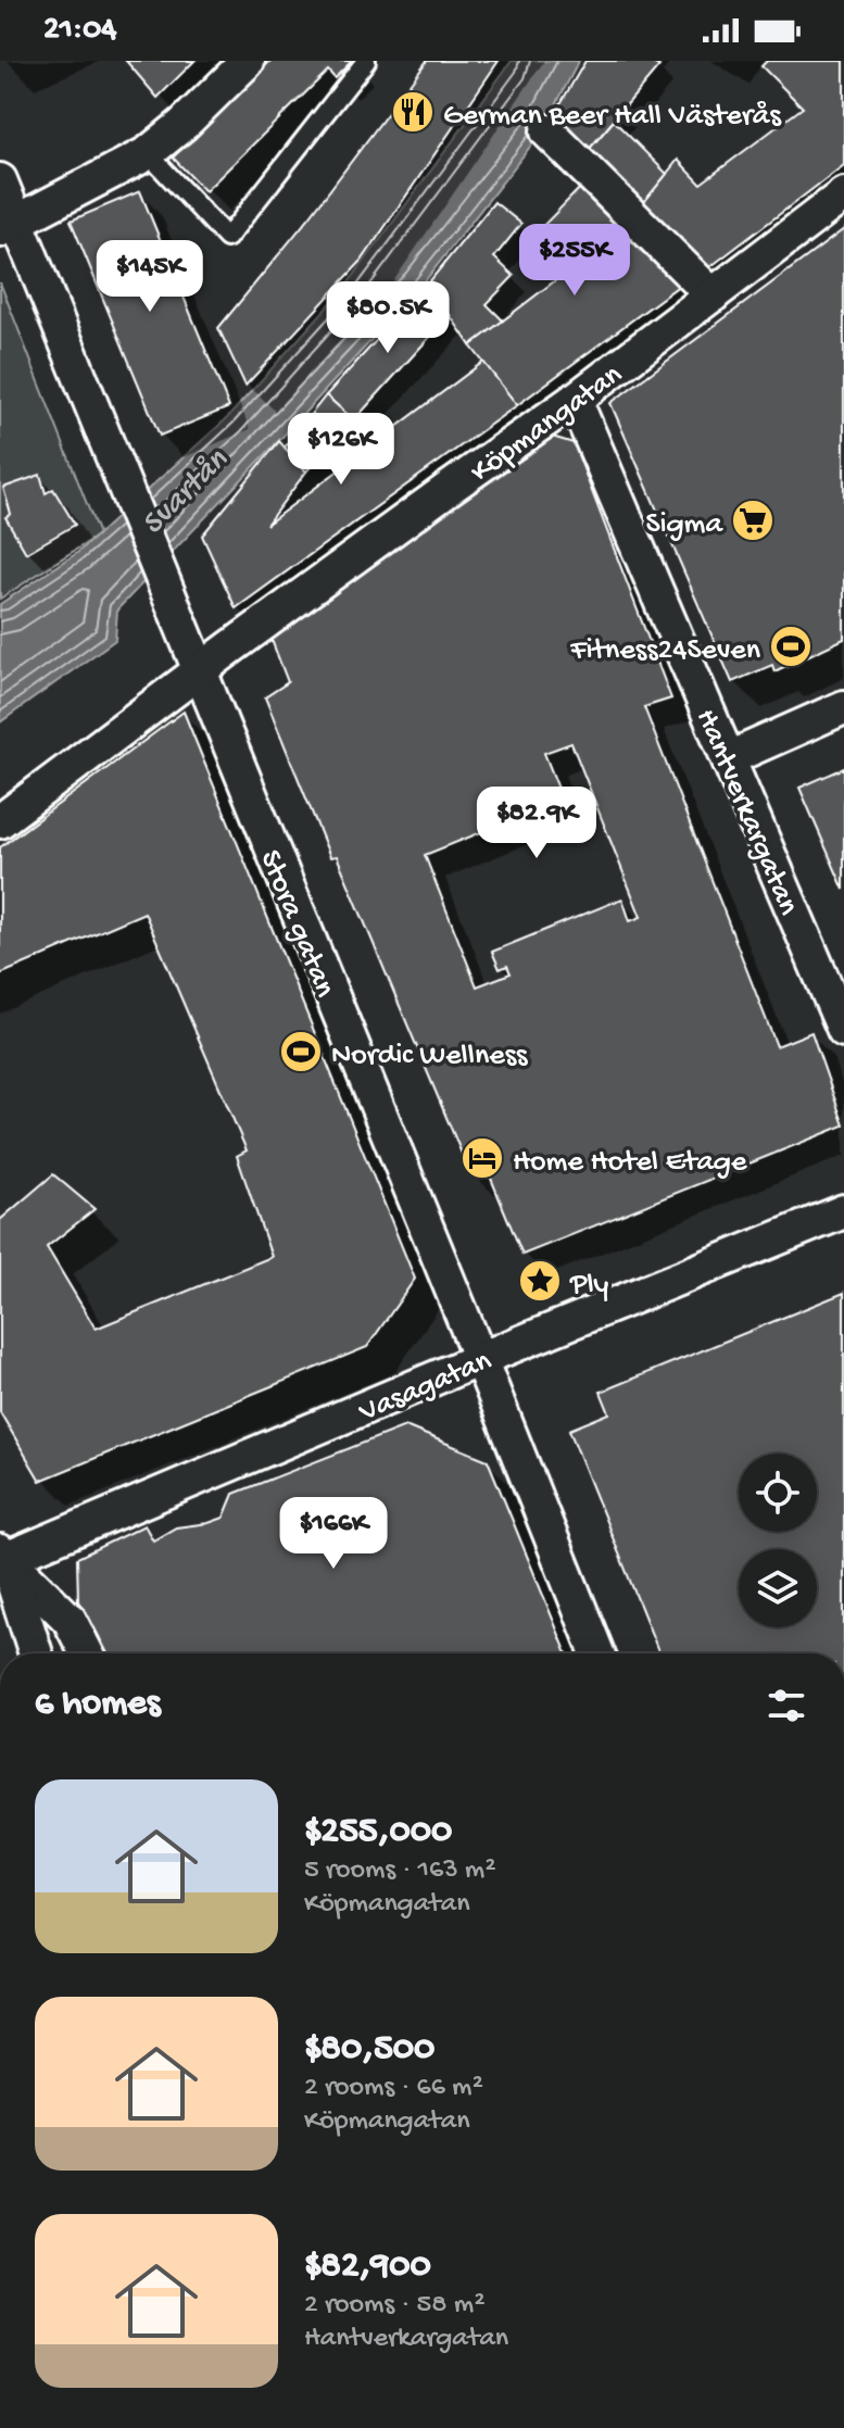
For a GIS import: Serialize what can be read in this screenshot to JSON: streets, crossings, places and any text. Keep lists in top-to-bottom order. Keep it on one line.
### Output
{"streets":{"street":["Köpmangatan","Hantverkargatan","Stora gatan","Vasagatan"]},"crossings":[["Köpmangatan","Hantverkargatan"],["Köpmangatan","Stora gatan"],["Stora gatan","Vasagatan"]],"water":["Svartån"],"places":{"restaurant":["German Beer Hall Västerås"],"supermarket":["Sigma"],"sports":["Fitness24Seven","Nordic Wellness"],"hotel":["Home Hotel Etage"],"place":["Ply"]},"page":{"status":"21:04","price":["$255K","$145K","$80.5K","$126K","$82.9K","$166K"],"heading":"6 homes","list":[{"name":"$255,000","note":"5 rooms · 163 m² · Köpmangatan"},{"name":"$80,500","note":"2 rooms · 66 m² · Köpmangatan"},{"name":"$82,900","note":"2 rooms · 58 m² · Hantverkargatan"}]}}
